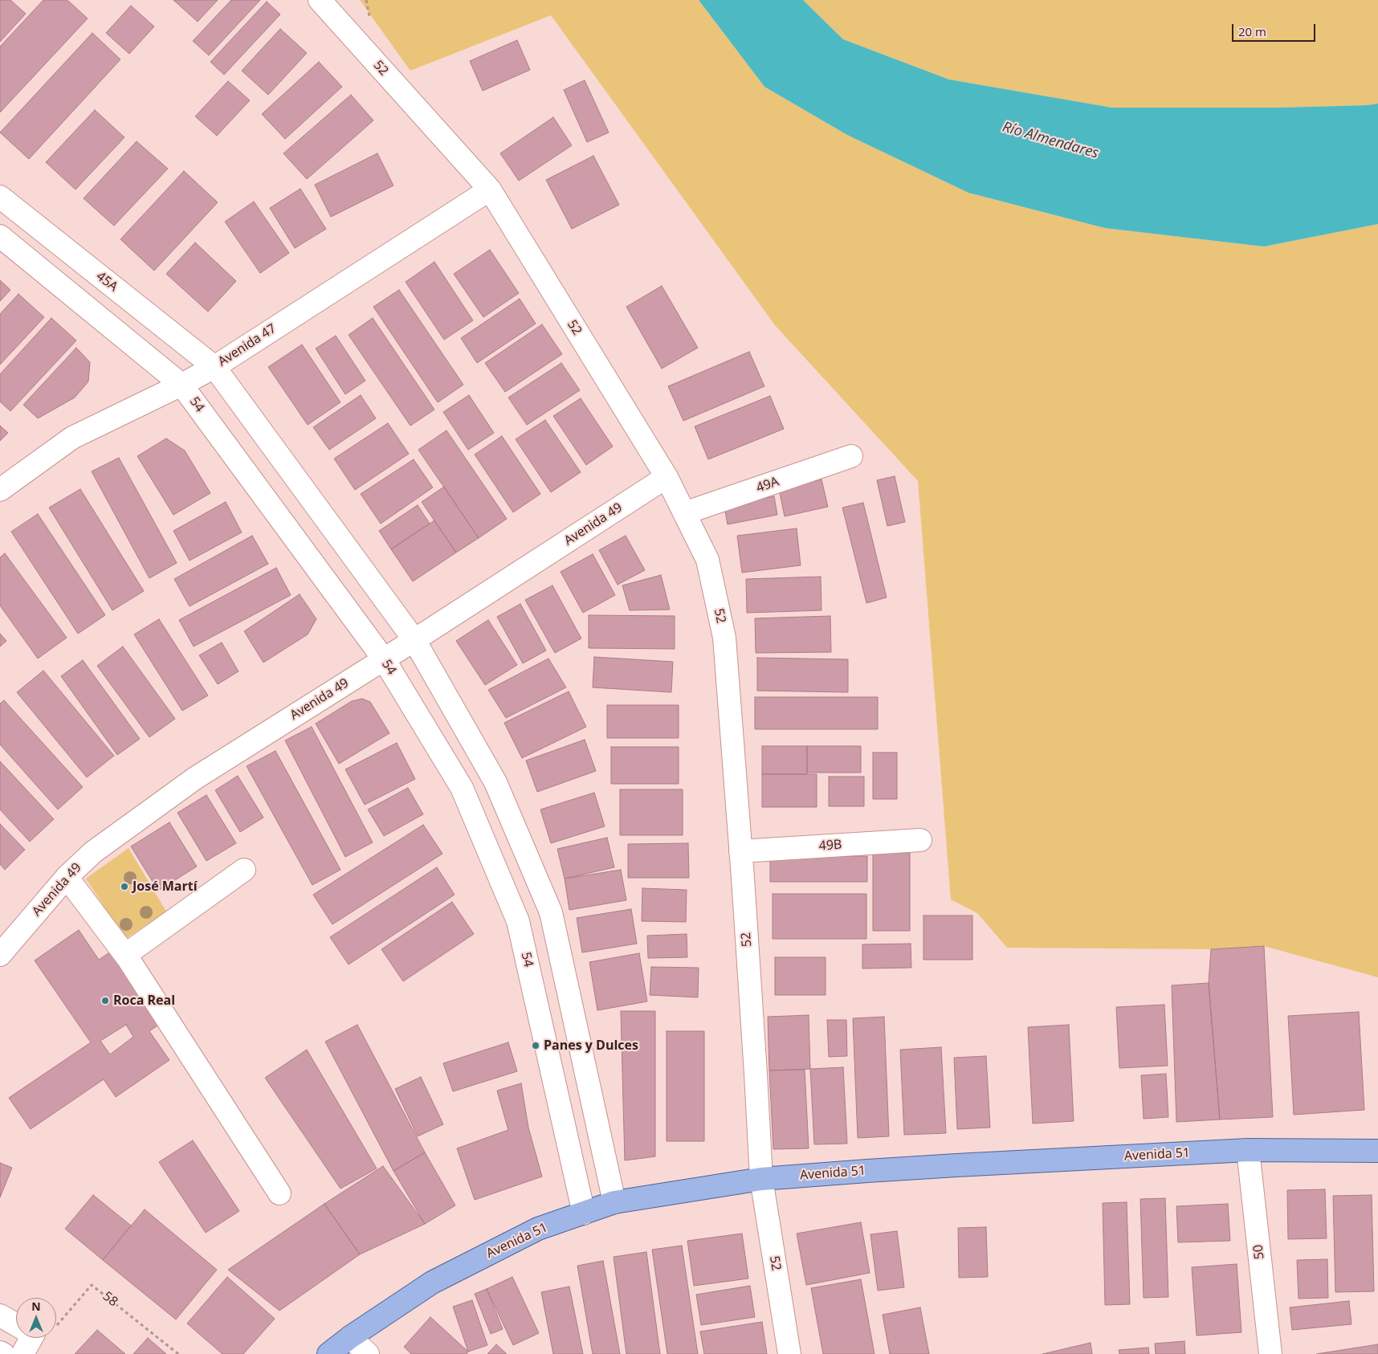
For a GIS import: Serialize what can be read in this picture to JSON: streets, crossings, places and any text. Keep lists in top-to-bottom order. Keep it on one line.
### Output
{"streets":{"main road":["Avenida 51"],"street":["52","45A","Avenida 47","54","49A","Avenida 49","49B","50"],"path":["58"]},"crossings":[["52","Avenida 47"],["52","49A"],["52","Avenida 49"],["52","49B"],["52","Avenida 51"],["45A","Avenida 47"],["Avenida 47","54"],["54","Avenida 49"],["54","Avenida 51"],["Avenida 51","50"]],"water":["Río Almendares"],"places":["José Martí","Roca Real","Panes y Dulces"],"scale_bar":"20 m","north":"top"}
